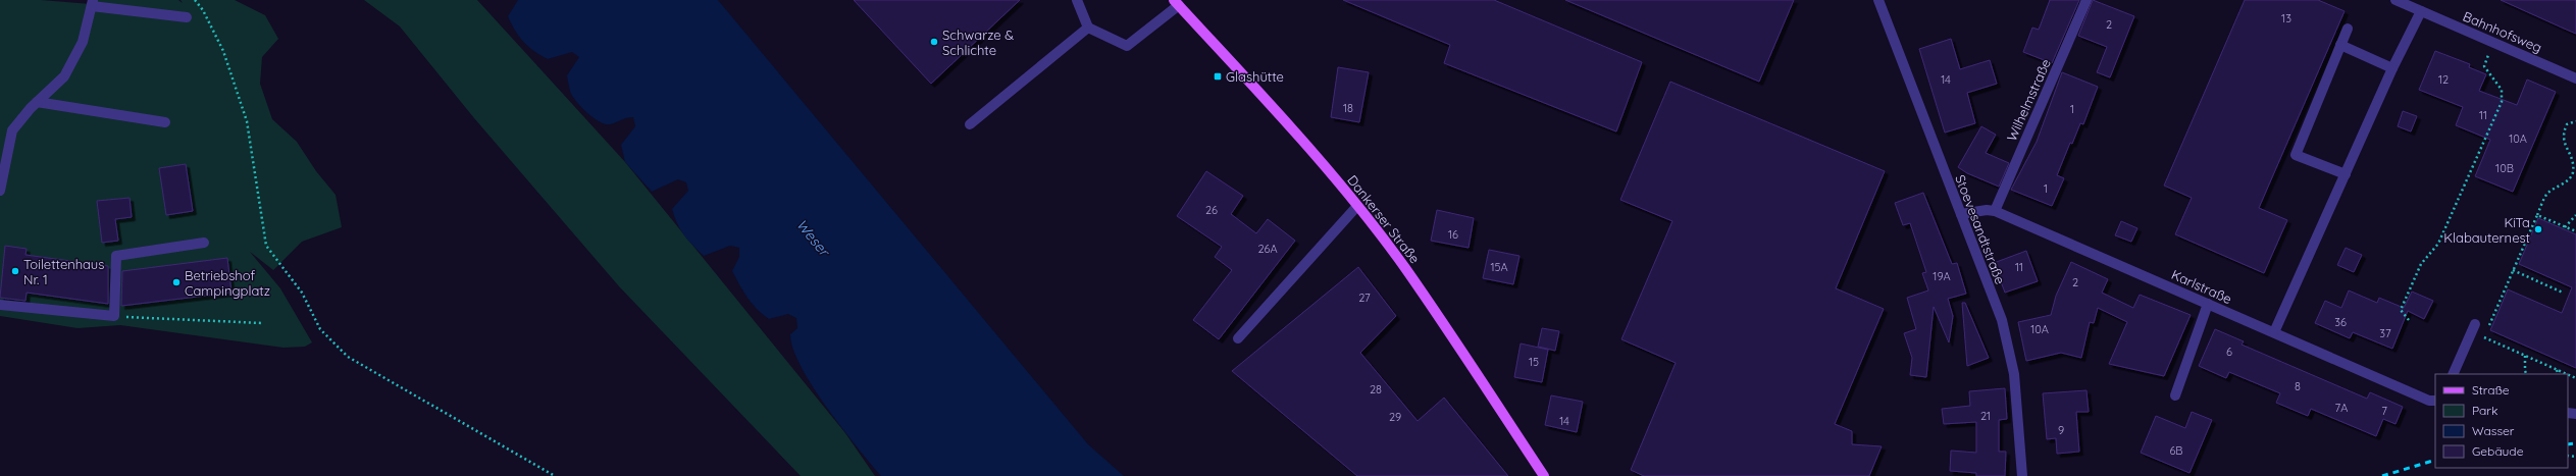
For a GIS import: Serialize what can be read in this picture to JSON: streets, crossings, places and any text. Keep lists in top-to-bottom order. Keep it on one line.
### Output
{"streets":{"main road":["Dankerser Straße"],"street":["Bahnhofsweg","Wilhelmstraße","Stoevesandtstraße","Karlstraße"]},"crossings":[["Wilhelmstraße","Karlstraße"],["Stoevesandtstraße","Karlstraße"]],"water":["Weser"],"places":{"other":["Schwarze & Schlichte","KiTa Klabauternest","Toilettenhaus Nr. 1","Betriebshof Campingplatz"],"transit":["Glashütte"]},"house_numbers":["13","2","14","12","18","1","11","10A","10B","1","26","16","26A","15A","11","19A","2","27","36","10A","37","6","15","8","28","7A","7","21","29","14","9","6B"],"legend":["Straße","Park","Wasser","Gebäude"]}
